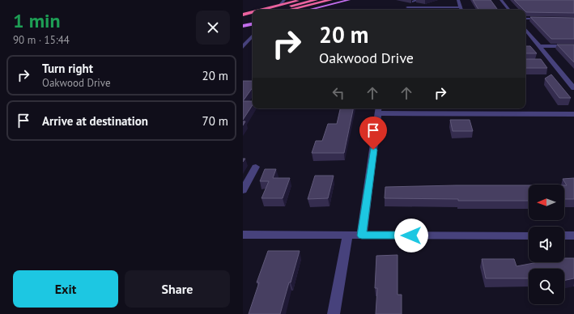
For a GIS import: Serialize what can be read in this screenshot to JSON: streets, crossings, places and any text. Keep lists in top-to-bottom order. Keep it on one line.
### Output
{"north":"left","page":{"heading":["1 min","90 m · 15:44"],"turn":["20 m","Oakwood Drive"],"list":[{"name":"Turn right","note":"Oakwood Drive","value":"20 m"},{"name":"Arrive at destination","value":"70 m"}],"buttons":["Exit","Share"]}}
